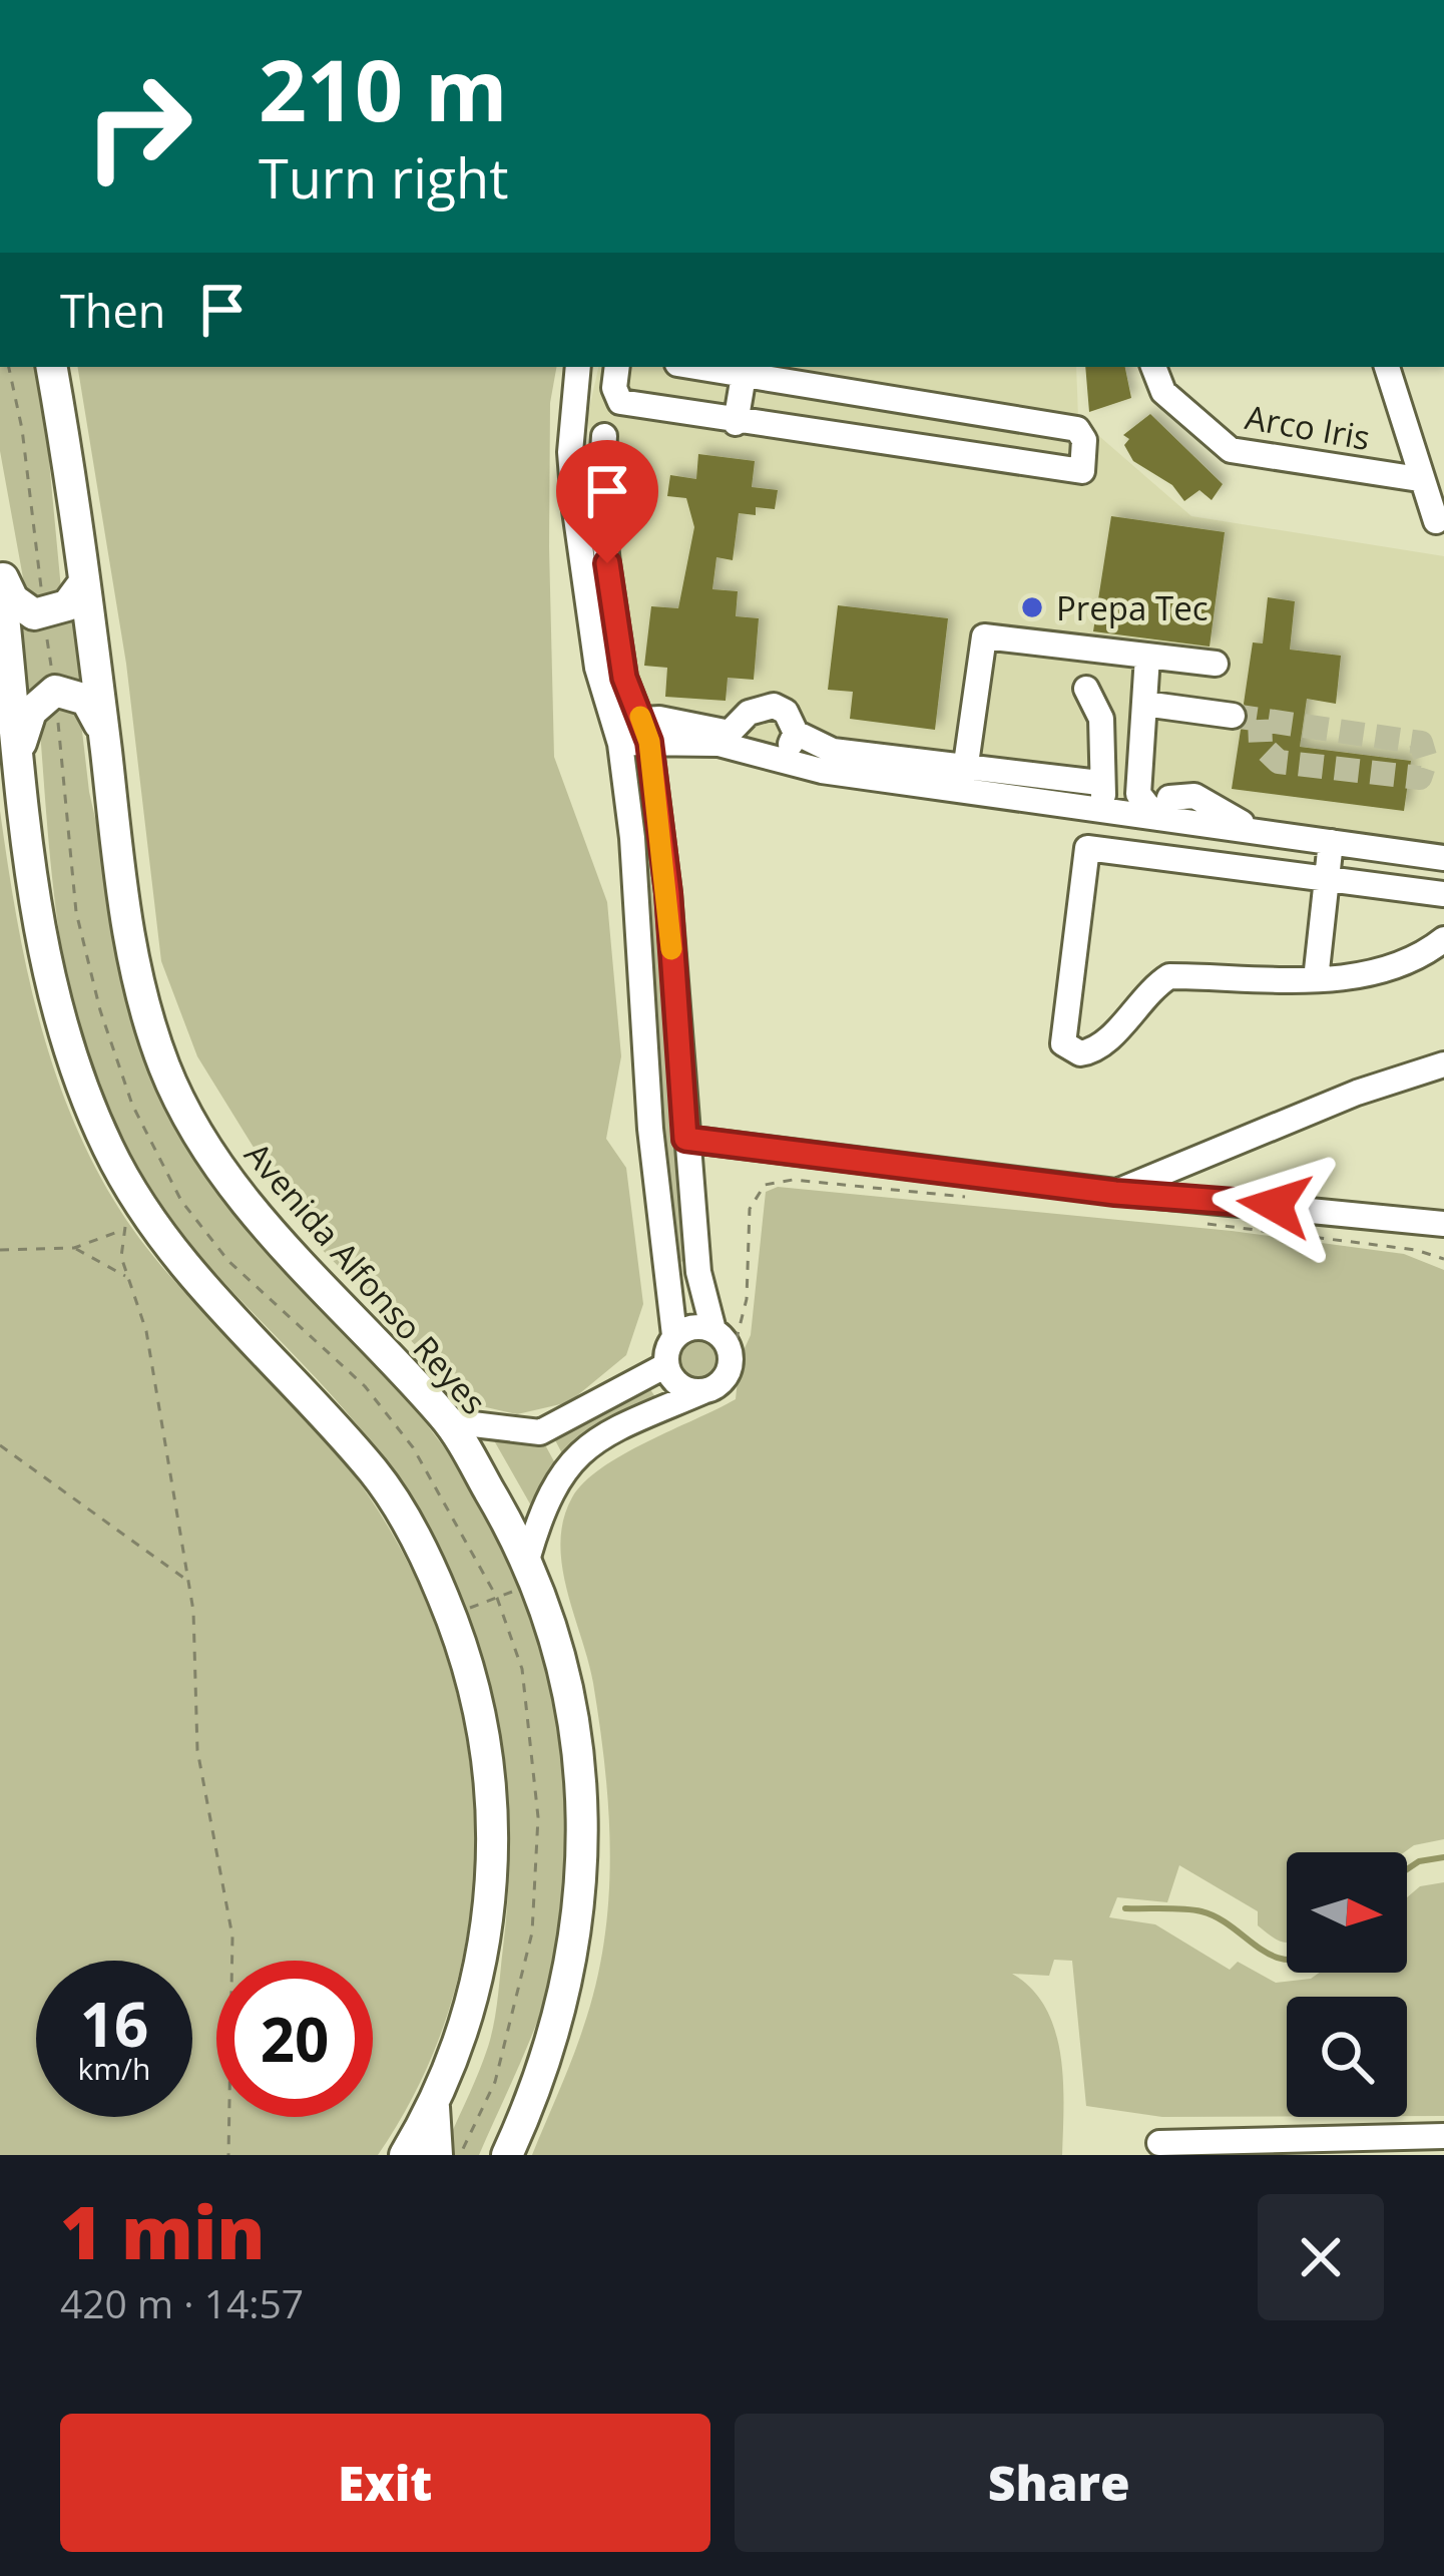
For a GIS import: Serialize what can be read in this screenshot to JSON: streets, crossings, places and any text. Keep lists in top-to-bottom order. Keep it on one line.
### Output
{"streets":{"main road":["Avenida Alfonso Reyes"],"street":["Arco Iris"]},"places":["Prepa Tec"],"north":"right","page":{"turn":["210 m","Turn right"],"then":"Then","speed":"16 km/h","limit":"20","heading":["1 min","420 m · 14:57"],"buttons":["Exit","Share"]}}
